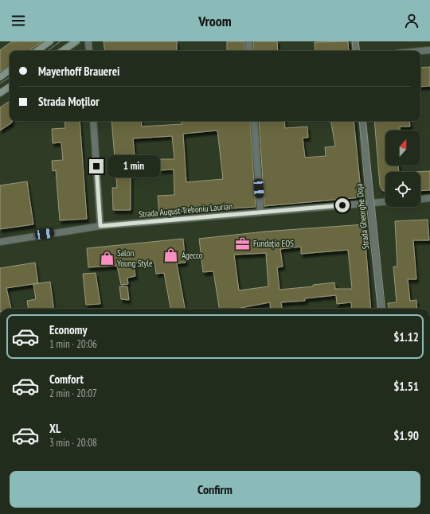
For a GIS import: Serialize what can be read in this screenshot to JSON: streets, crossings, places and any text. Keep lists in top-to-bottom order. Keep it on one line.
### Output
{"streets":{"street":["Strada August Treboniu Laurian","Strada Gheorghe Doja"]},"crossings":[["Strada August Treboniu Laurian","Strada Gheorghe Doja"]],"places":{"office":["Fundația EOS"],"shop":["Agecco","Salon Young Style"]},"north":"top","page":{"header":"Vroom","banner":["Mayerhoff Brauerei","Strada Moților"],"bubble":"1 min","list":[{"name":"Economy","note":"1 min · 20:06","value":"$1.12"},{"name":"Comfort","note":"2 min · 20:07","value":"$1.51"},{"name":"XL","note":"3 min · 20:08","value":"$1.90"}],"buttons":"Confirm"}}
